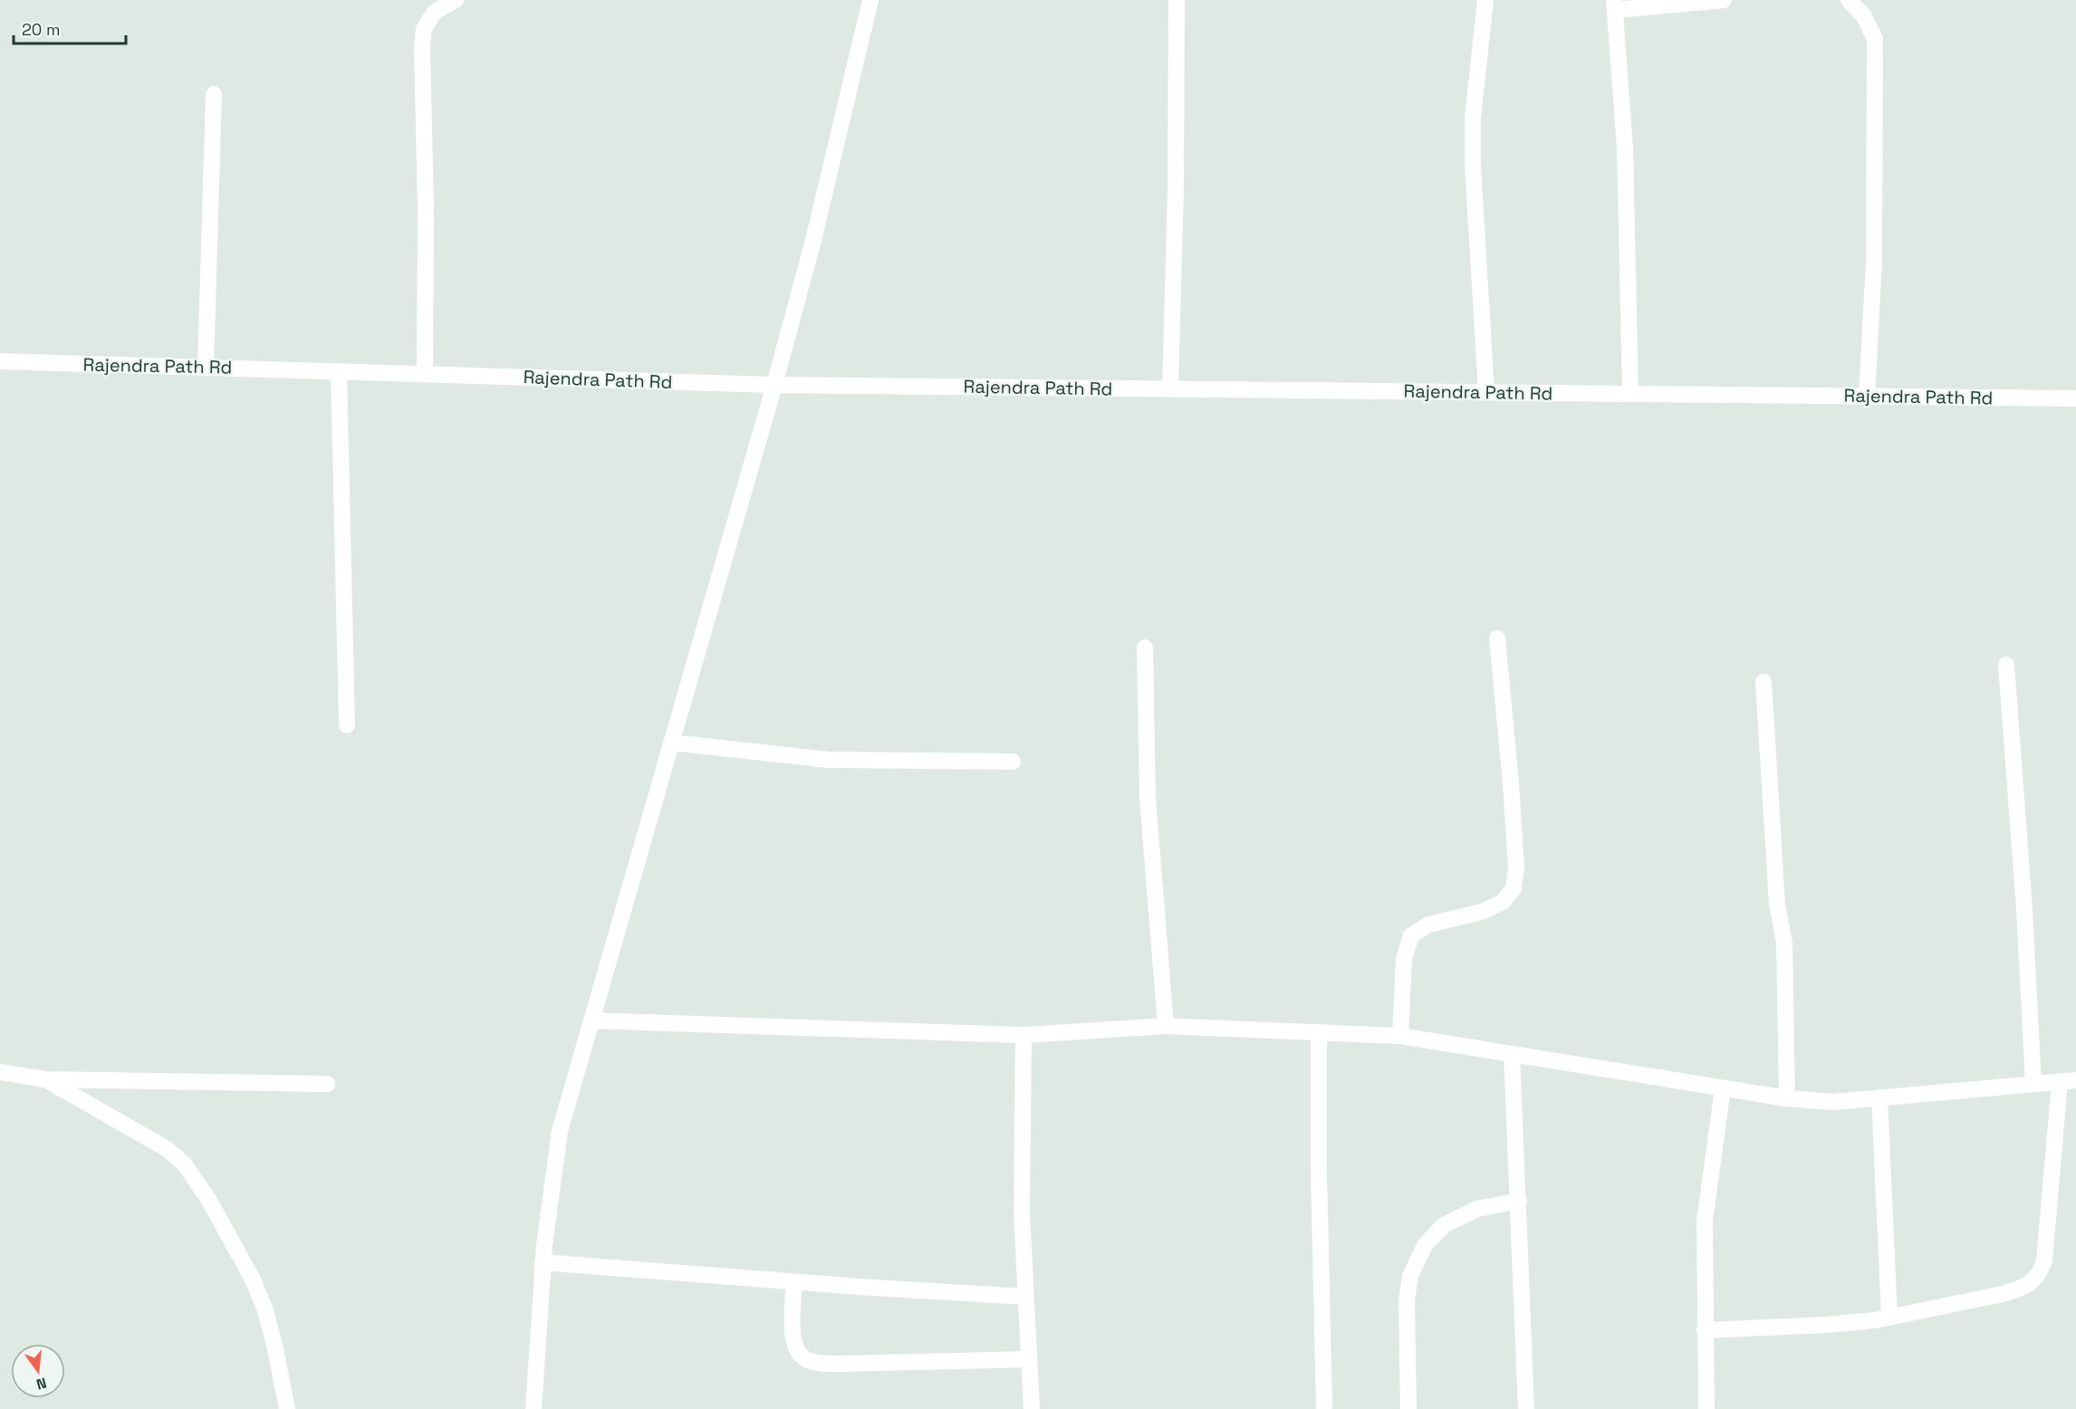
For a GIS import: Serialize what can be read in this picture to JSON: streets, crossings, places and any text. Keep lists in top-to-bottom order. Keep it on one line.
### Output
{"streets":{"street":["Rajendra Path Rd"]},"scale_bar":"20 m","north":"bottom"}
